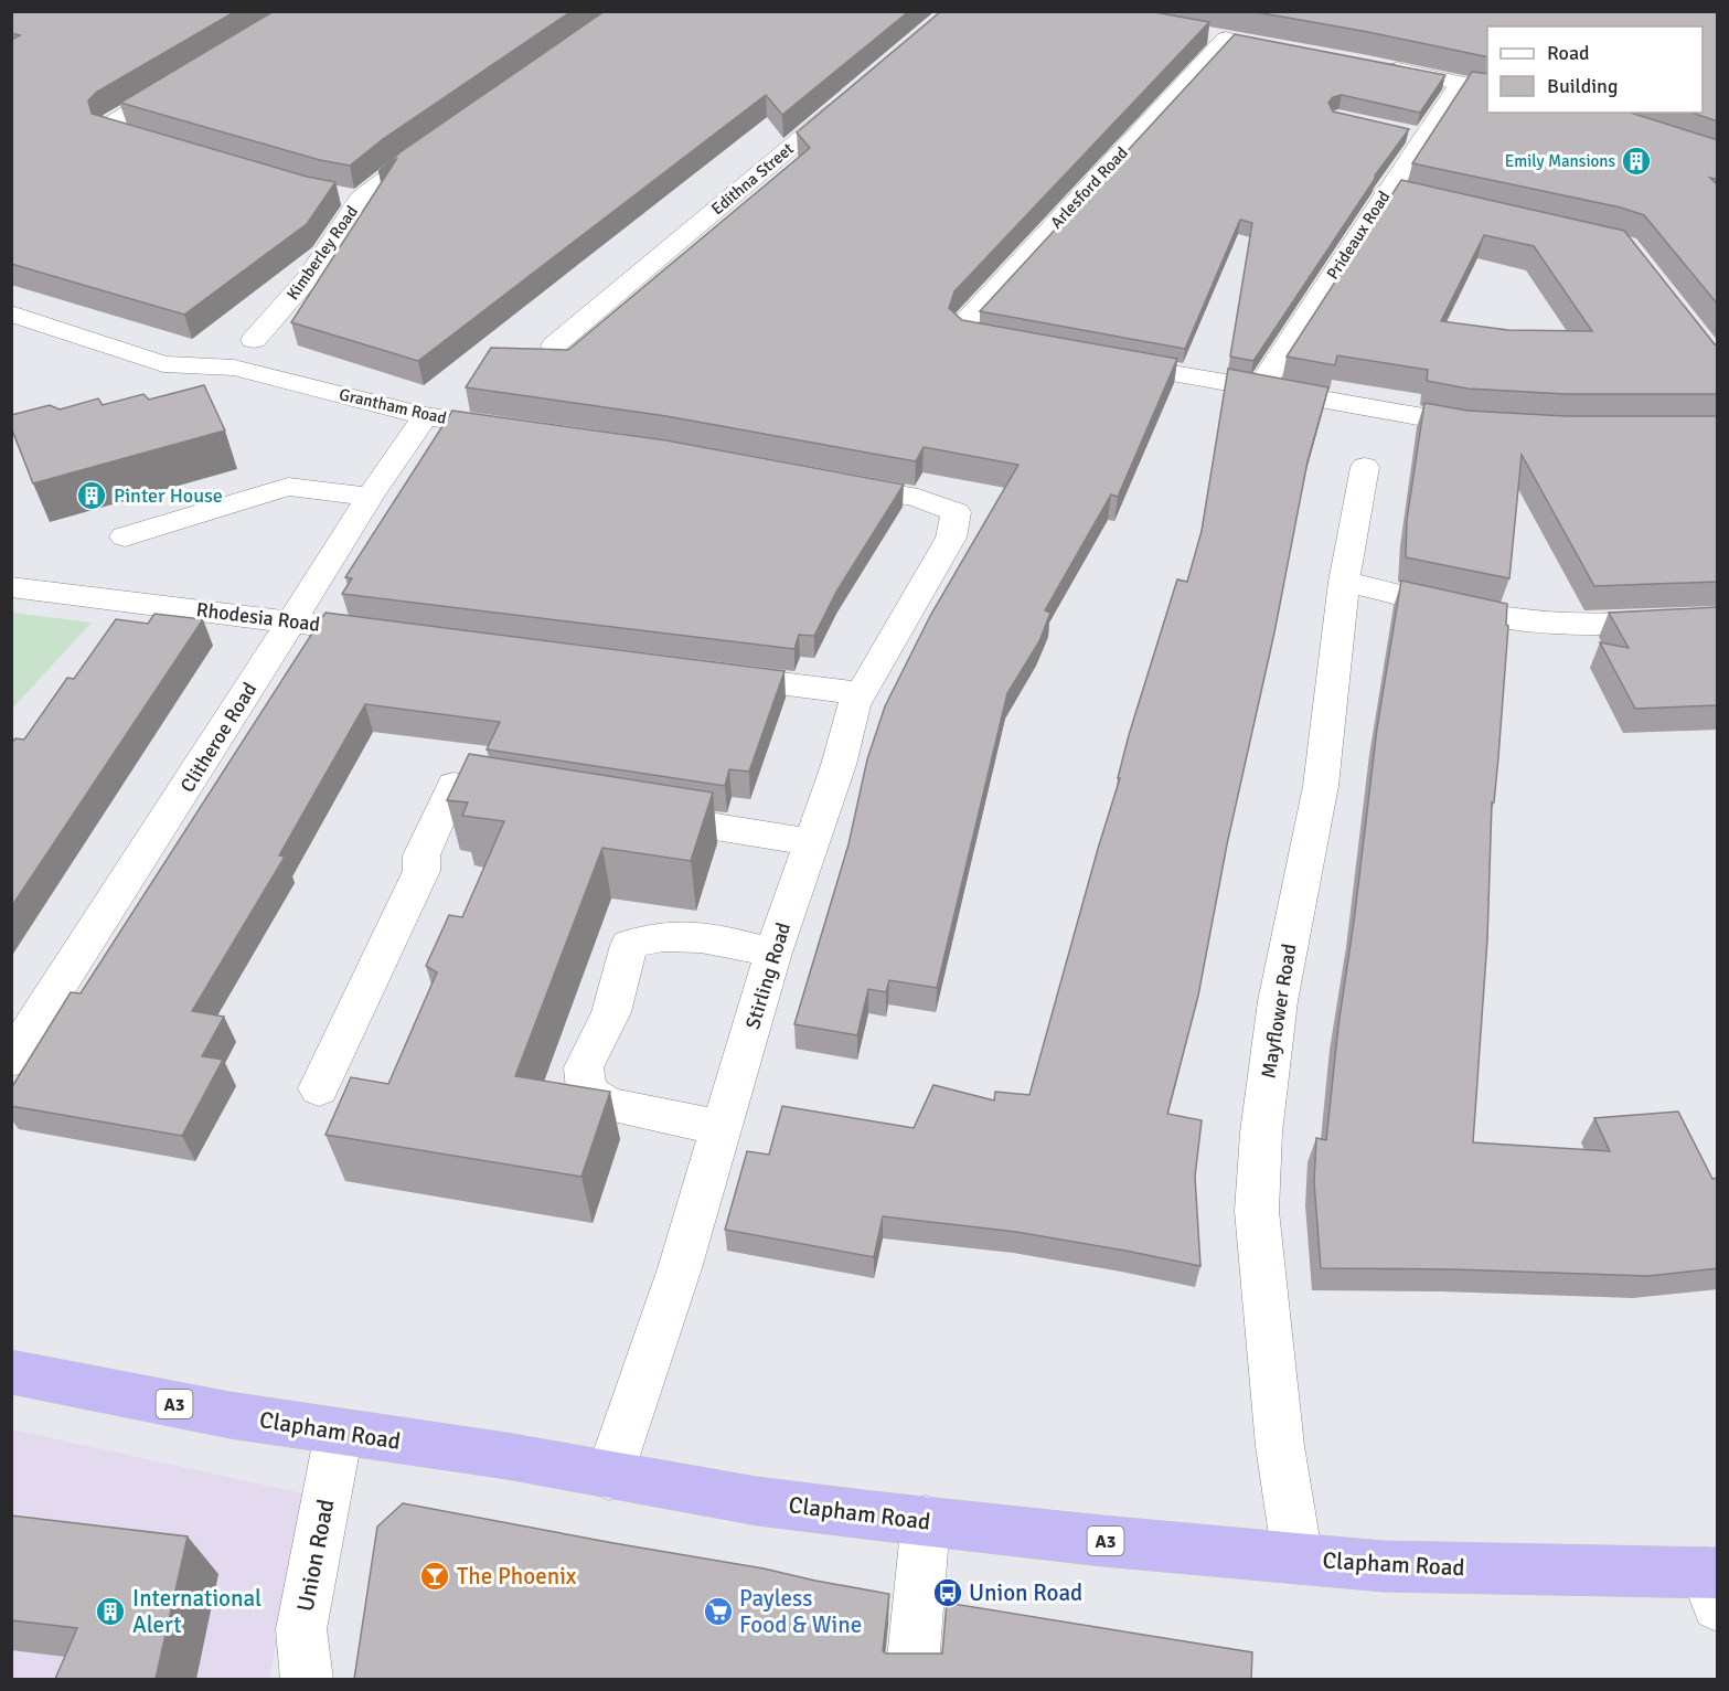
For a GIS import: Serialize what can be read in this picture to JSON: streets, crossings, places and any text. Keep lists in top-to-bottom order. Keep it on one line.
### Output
{"streets":{"highway":["A3","Clapham Road"],"street":["Edithna Street","Arlesford Road","Prideaux Road","Kimberley Road","Grantham Road","Rhodesia Road","Clitheroe Road","Stirling Road","Mayflower Road","Union Road"]},"crossings":[["Grantham Road","Clitheroe Road"],["Rhodesia Road","Clitheroe Road"],["Stirling Road","Clapham Road"],["Mayflower Road","Clapham Road"],["Clapham Road","Union Road"]],"places":{"building":["Emily Mansions","Pinter House","International Alert"],"bar":["The Phoenix"],"bus stop":["Union Road"],"supermarket":["Payless Food & Wine"]},"legend":["Road","Building"]}
